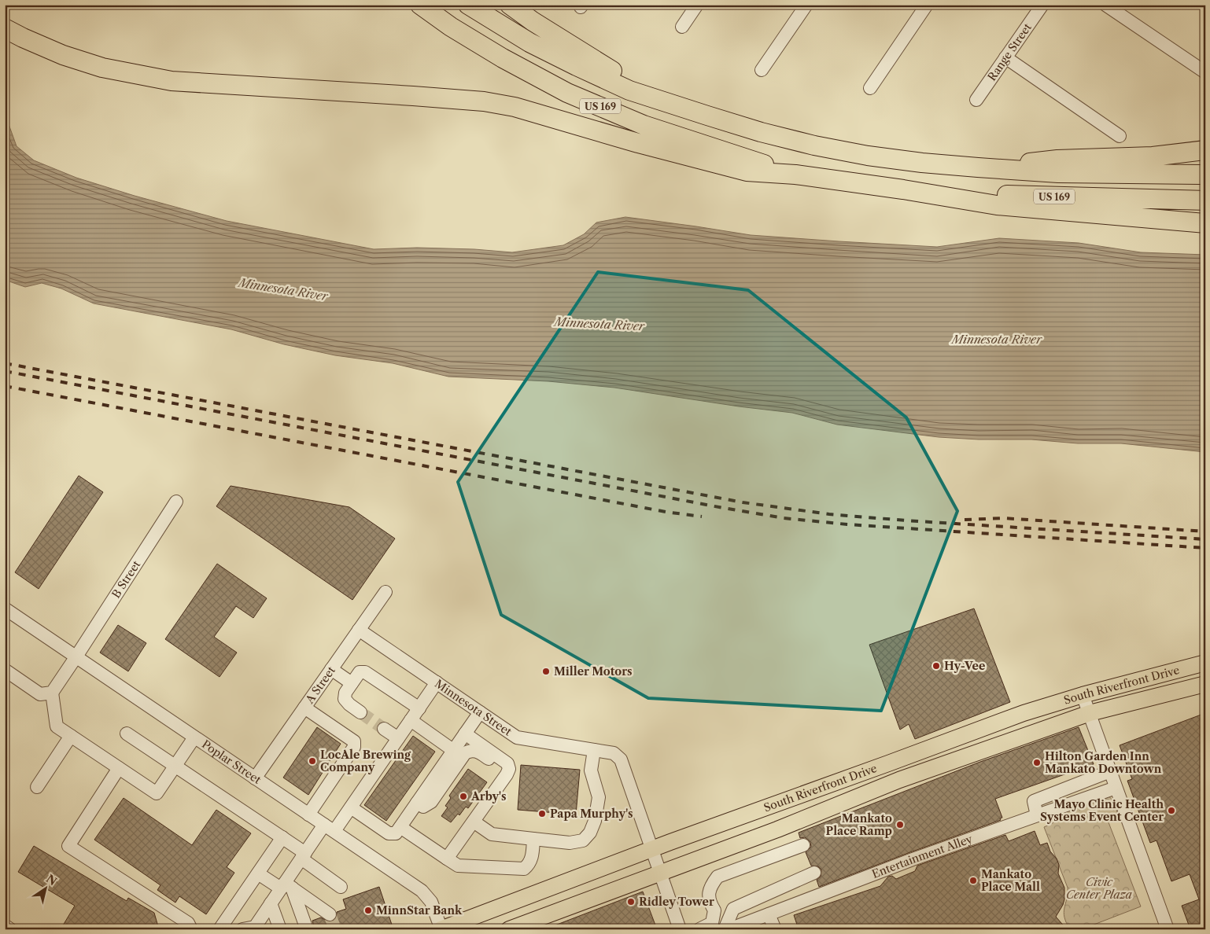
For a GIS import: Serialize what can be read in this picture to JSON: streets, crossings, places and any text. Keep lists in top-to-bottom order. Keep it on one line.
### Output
{"streets":{"highway":["US 169"],"main road":["South Riverfront Drive"],"street":["Range Street","B Street","A Street","Minnesota Street","Poplar Street","Entertainment Alley"]},"crossings":[["B Street","Poplar Street"],["South Riverfront Drive","Minnesota Street"],["South Riverfront Drive","Poplar Street"],["A Street","Minnesota Street"],["A Street","Poplar Street"]],"water":["Minnesota River"],"parks":["Civic Center Plaza"],"places":["Hy-Vee","Miller Motors","LocAle Brewing Company","Hilton Garden Inn Mankato Downtown","Arby's","Mayo Clinic Health Systems Event Center","Papa Murphy's","Mankato Place Ramp","Mankato Place Mall","Ridley Tower","MinnStar Bank"],"north":"top right"}
